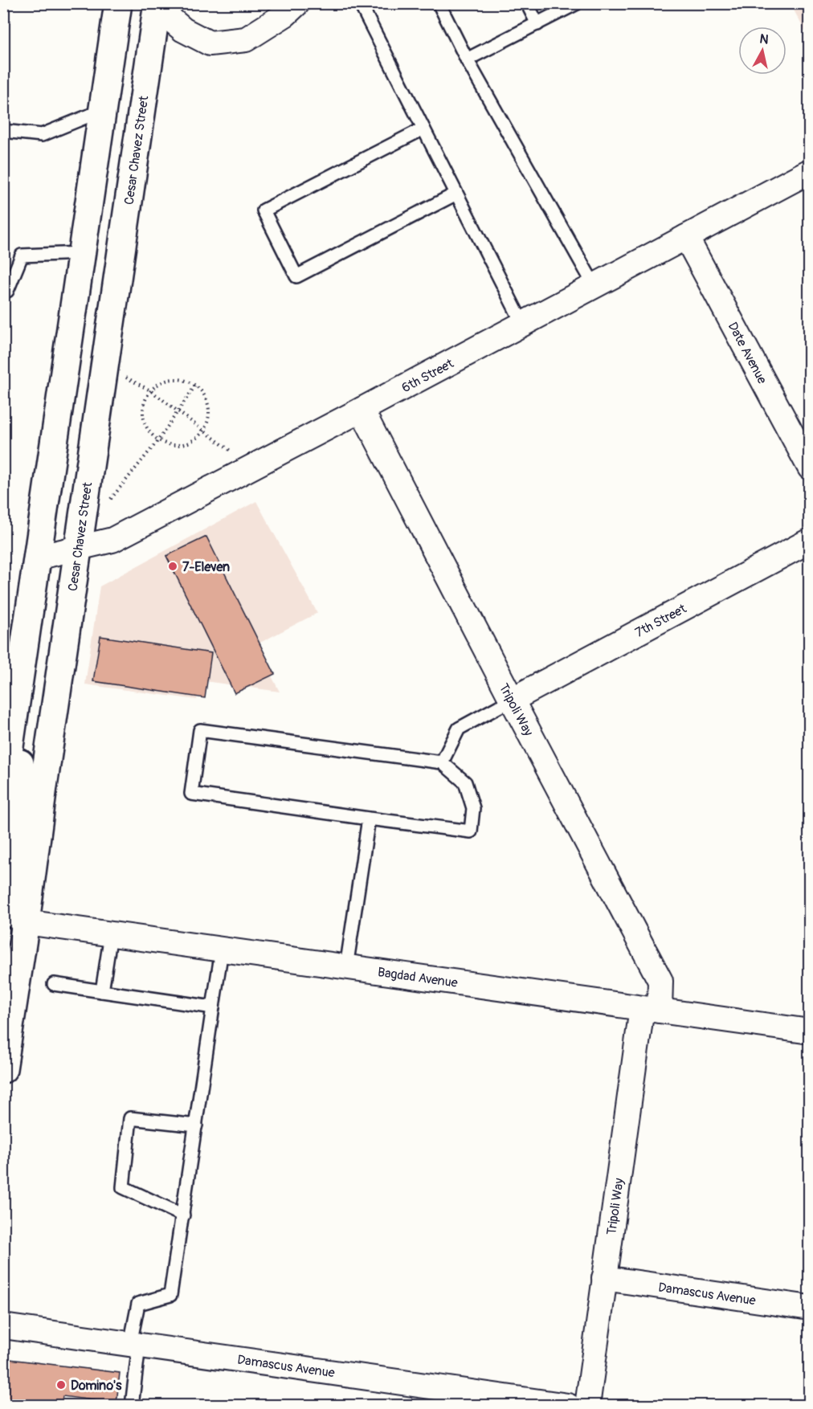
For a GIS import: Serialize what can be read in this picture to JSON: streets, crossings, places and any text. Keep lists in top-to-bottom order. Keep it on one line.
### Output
{"streets":{"main road":["Cesar Chavez Street"],"street":["Date Avenue","6th Street","7th Street","Tripoli Way","Bagdad Avenue","Damascus Avenue"]},"crossings":[["Cesar Chavez Street","6th Street"],["Cesar Chavez Street","Bagdad Avenue"],["Date Avenue","6th Street"],["6th Street","Tripoli Way"],["7th Street","Tripoli Way"],["Tripoli Way","Bagdad Avenue"],["Tripoli Way","Damascus Avenue"]],"places":["7-Eleven","Domino's"],"north":"top"}
